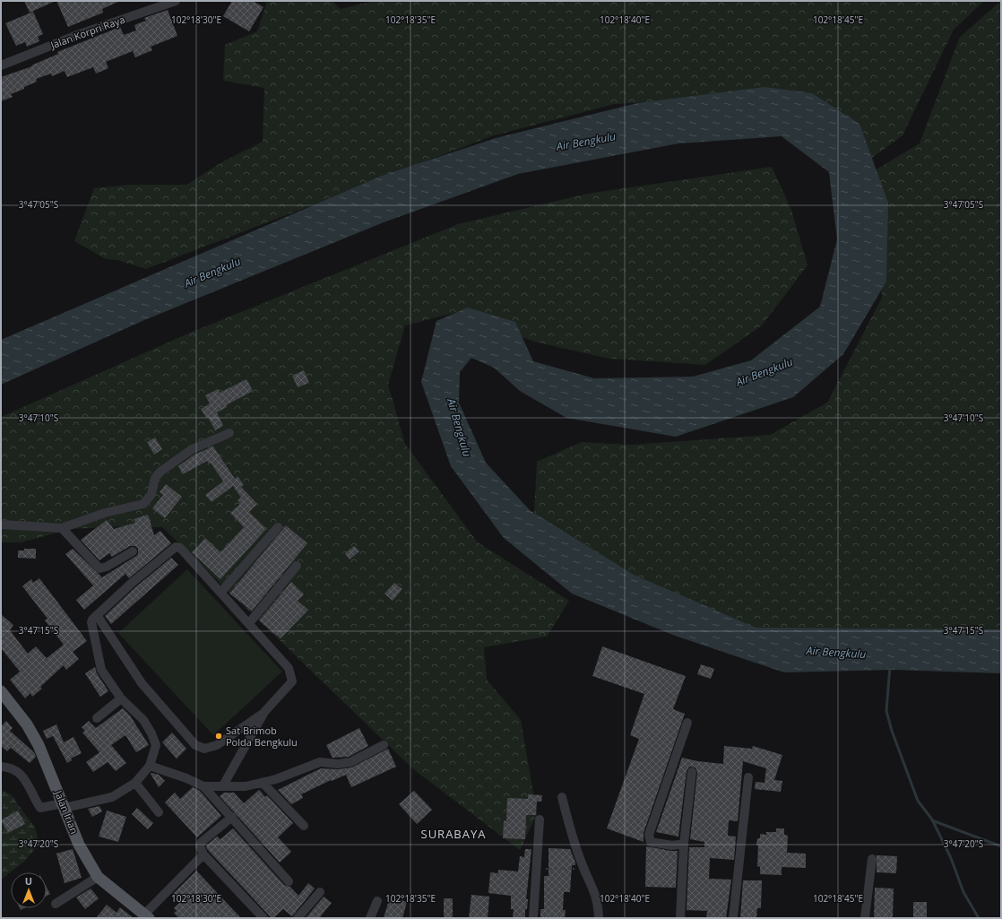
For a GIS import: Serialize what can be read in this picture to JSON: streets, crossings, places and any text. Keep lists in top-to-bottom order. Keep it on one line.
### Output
{"streets":{"main road":["Jalan Irian"],"street":["Jalan Korpri Raya"]},"districts":["SURABAYA"],"water":["Air Bengkulu"],"places":["Sat Brimob Polda Bengkulu"],"north":"top","coordinates":["102°18'30\"E","102°18'35\"E","102°18'40\"E","102°18'45\"E","3°47'05\"S","3°47'10\"S","3°47'15\"S","3°47'20\"S"]}
